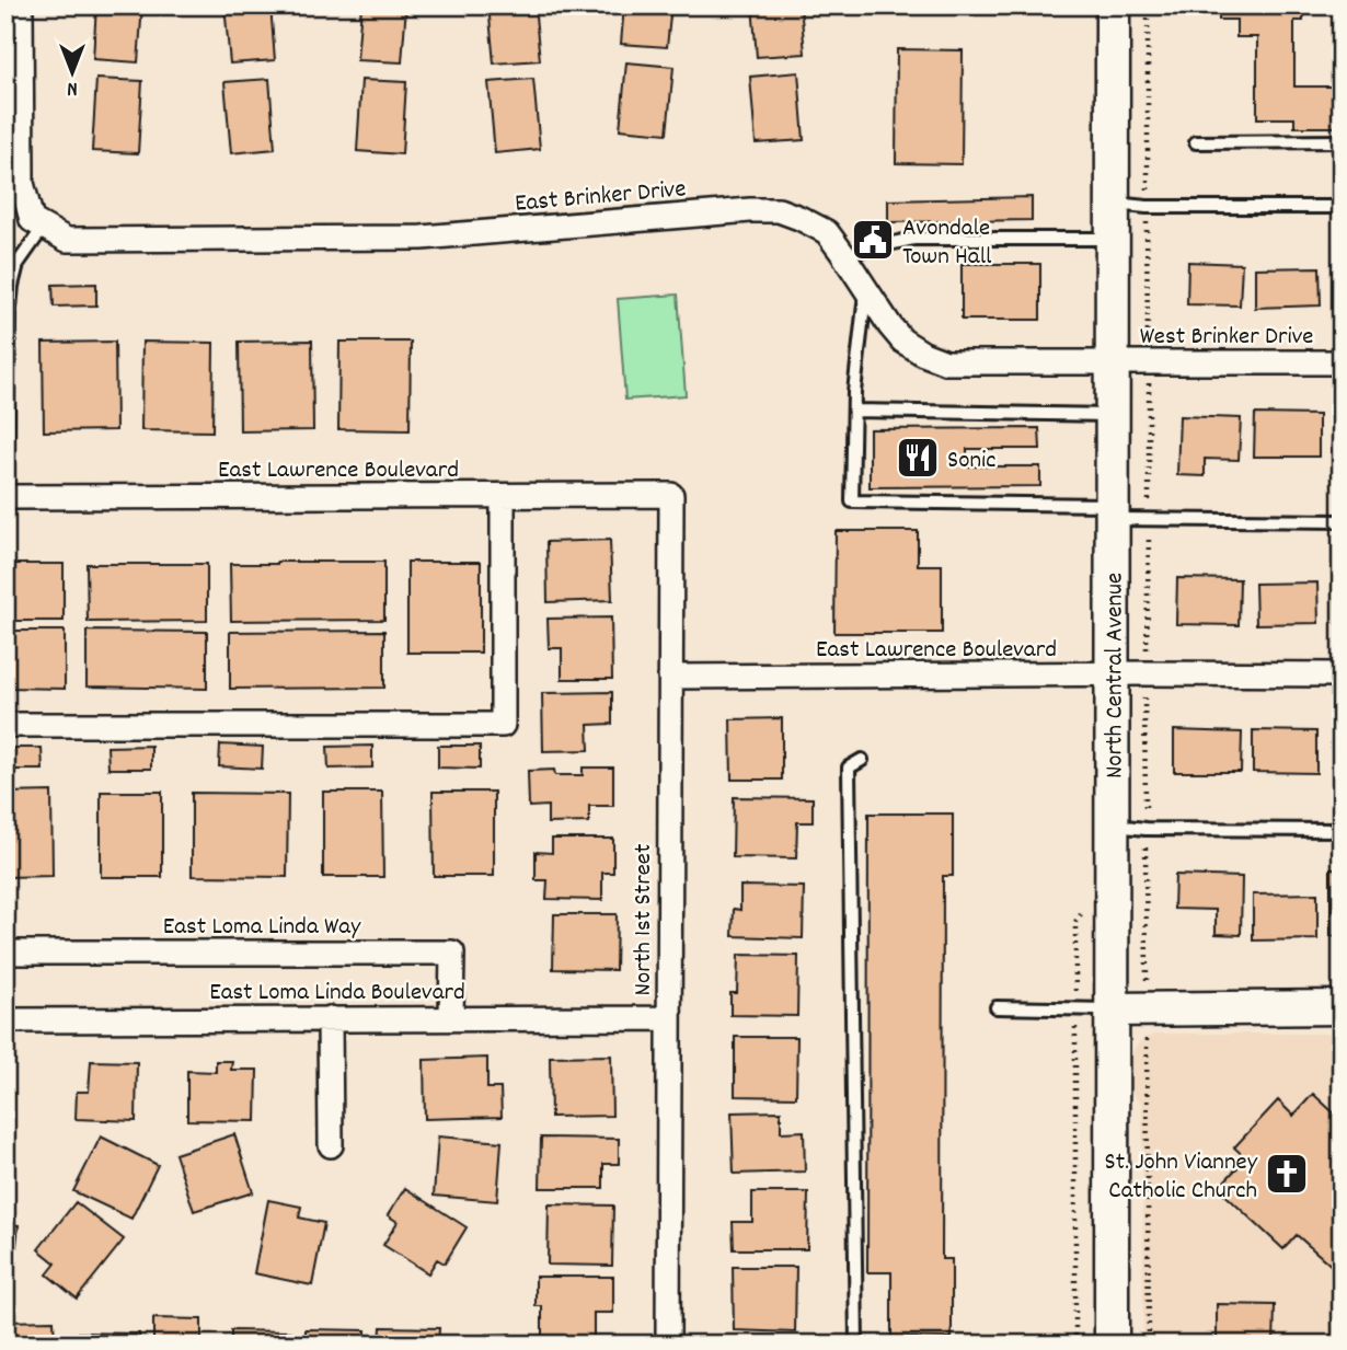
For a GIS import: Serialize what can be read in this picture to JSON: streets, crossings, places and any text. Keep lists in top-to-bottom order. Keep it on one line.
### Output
{"streets":{"street":["East Brinker Drive","West Brinker Drive","East Lawrence Boulevard","North Central Avenue","North 1st Street","East Loma Linda Way","East Loma Linda Boulevard"]},"crossings":[["East Brinker Drive","West Brinker Drive"],["East Brinker Drive","North Central Avenue"],["West Brinker Drive","North Central Avenue"],["East Lawrence Boulevard","North Central Avenue"],["East Lawrence Boulevard","North 1st Street"],["North 1st Street","East Loma Linda Boulevard"],["East Loma Linda Way","East Loma Linda Boulevard"]],"places":{"public building":["Avondale Town Hall"],"restaurant":["Sonic"],"church":["St. John Vianney Catholic Church"]},"north":"bottom"}
